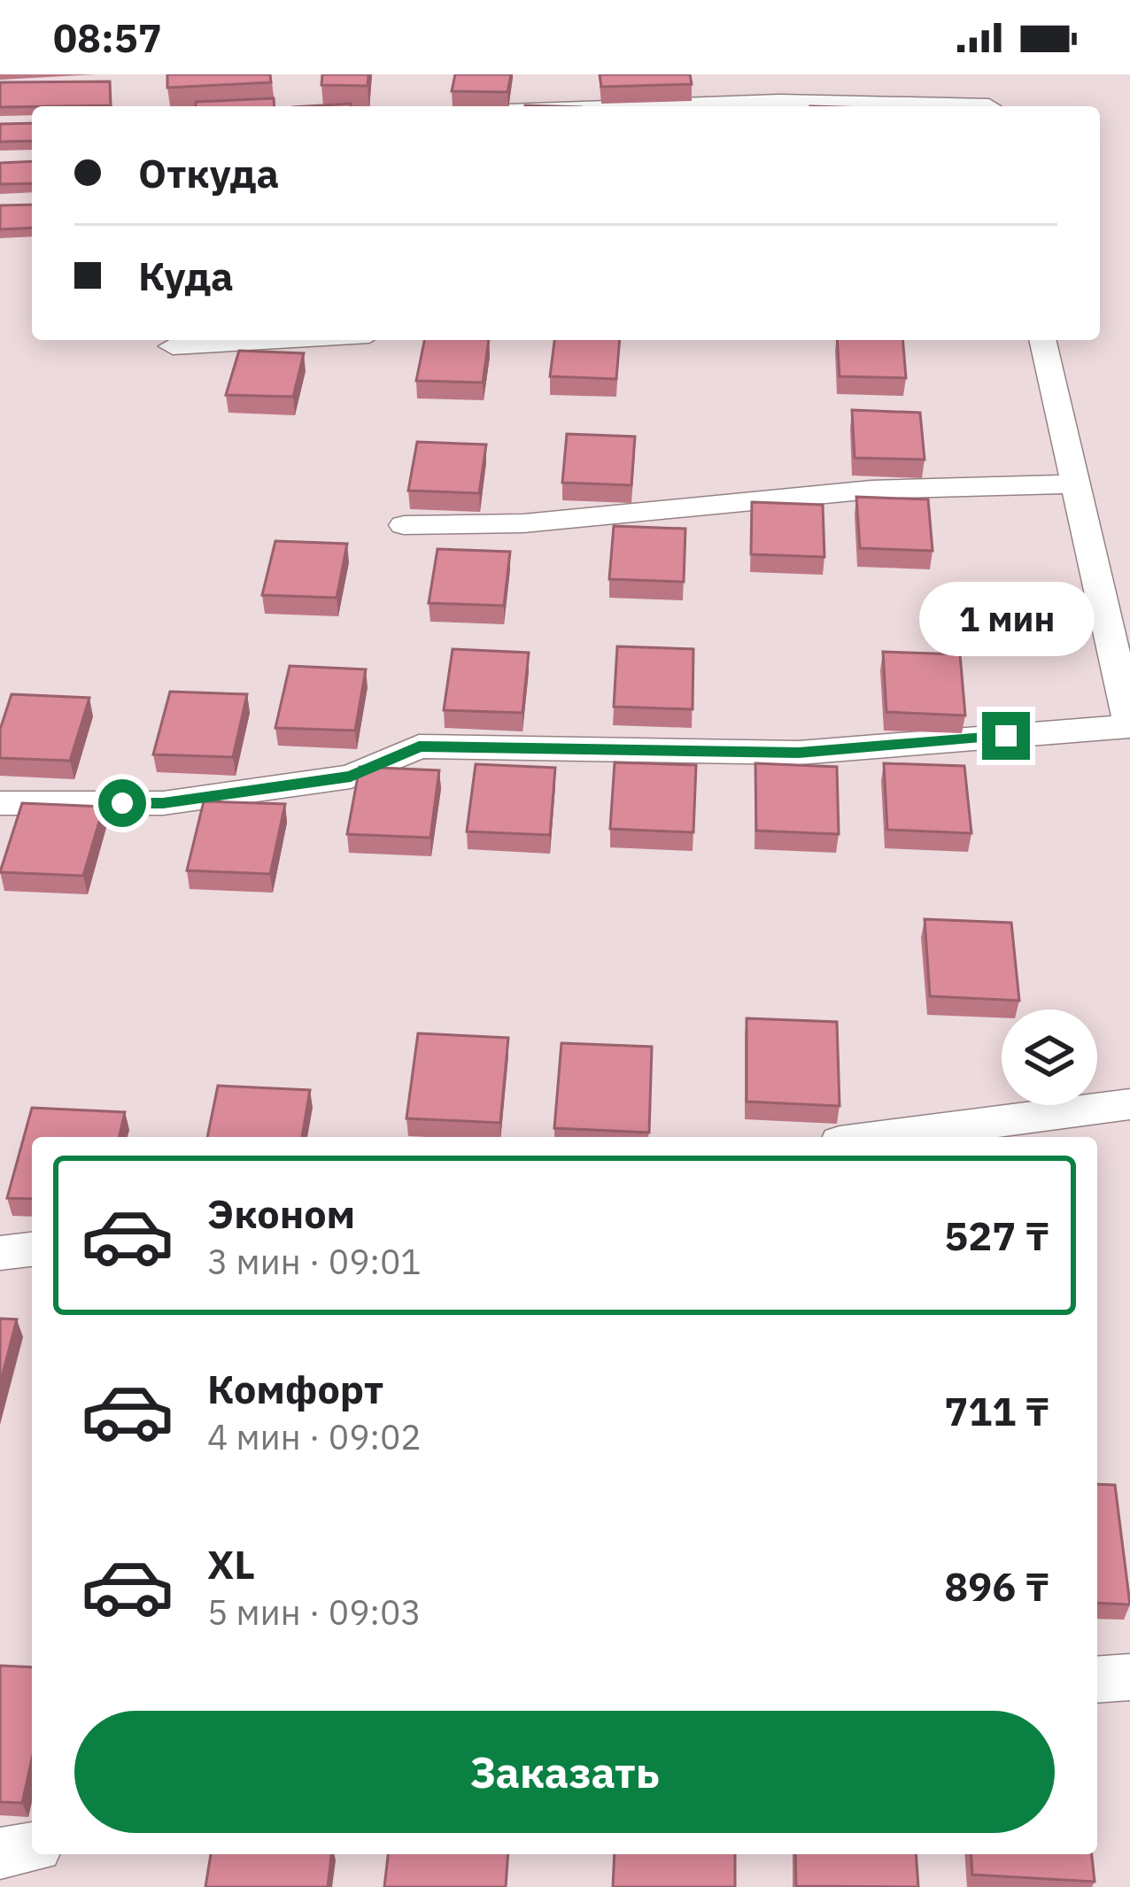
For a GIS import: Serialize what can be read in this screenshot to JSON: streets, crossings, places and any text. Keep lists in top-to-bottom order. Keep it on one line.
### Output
{"page":{"status":"08:57","banner":["Откуда","Куда"],"bubble":"1 мин","list":[{"name":"Эконом","note":"3 мин · 09:01","value":"527 ₸"},{"name":"Комфорт","note":"4 мин · 09:02","value":"711 ₸"},{"name":"XL","note":"5 мин · 09:03","value":"896 ₸"}],"buttons":"Заказать"}}
